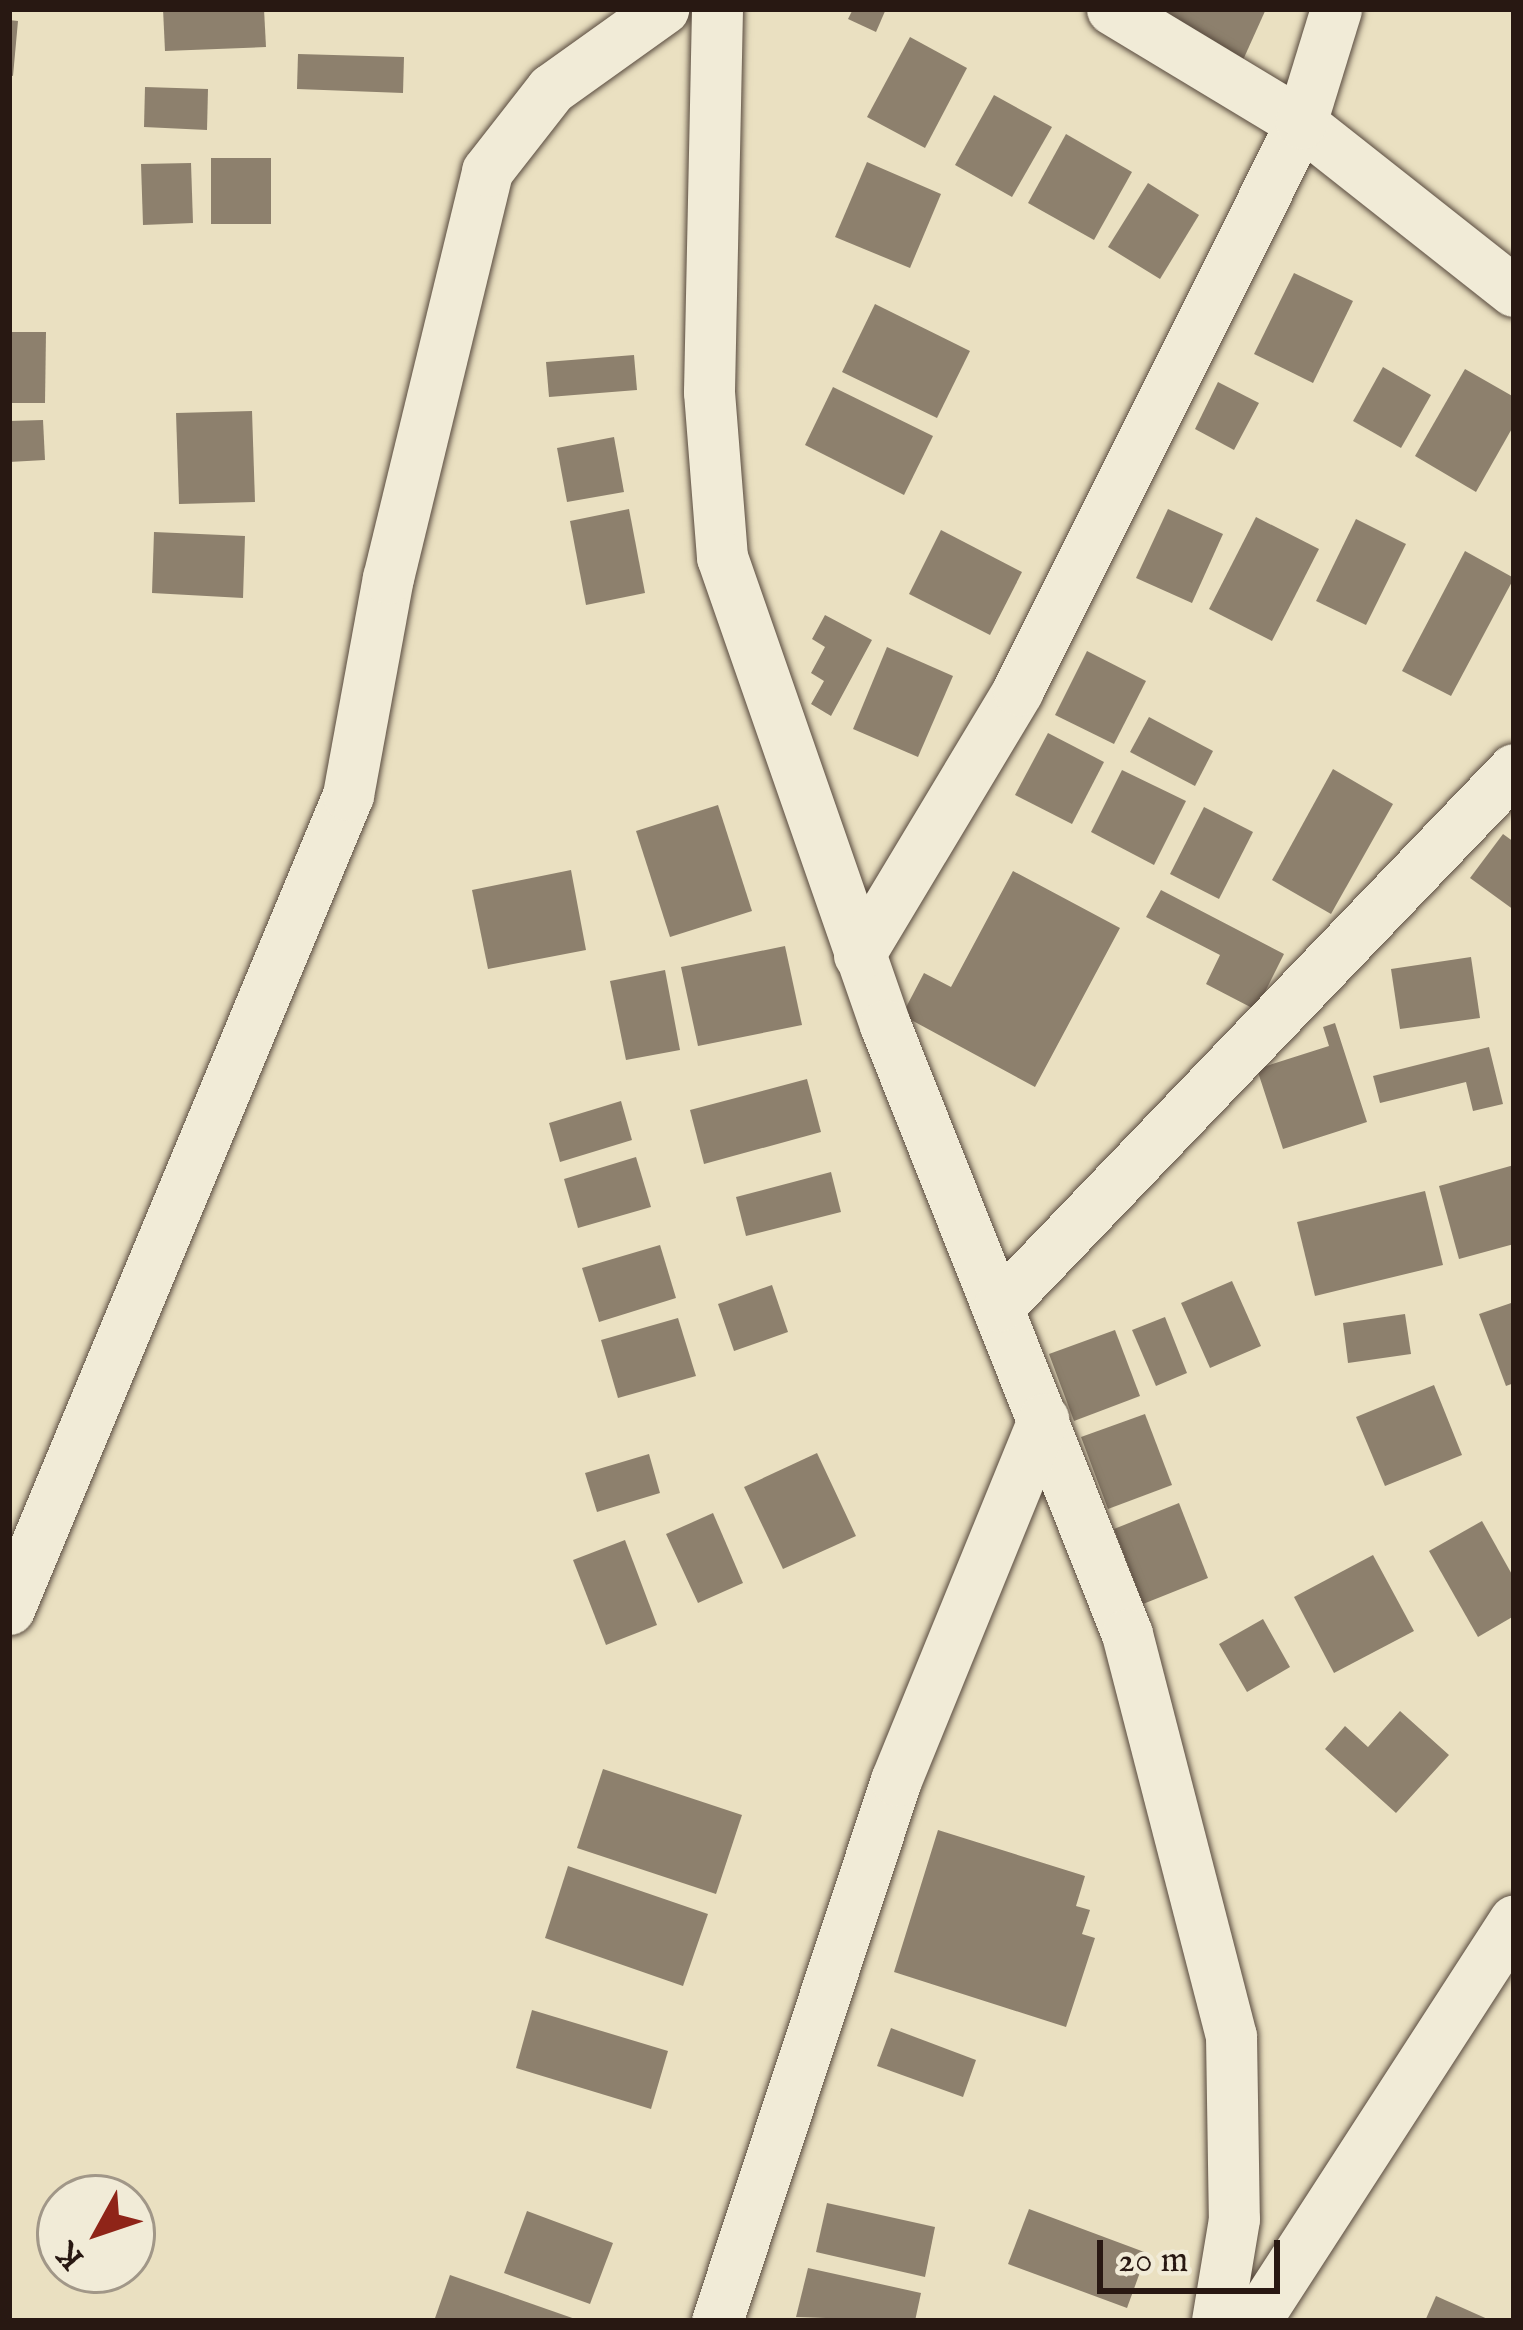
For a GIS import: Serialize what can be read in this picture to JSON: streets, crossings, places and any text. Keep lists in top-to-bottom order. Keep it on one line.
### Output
{"scale_bar":"20 m","north":"bottom left"}
